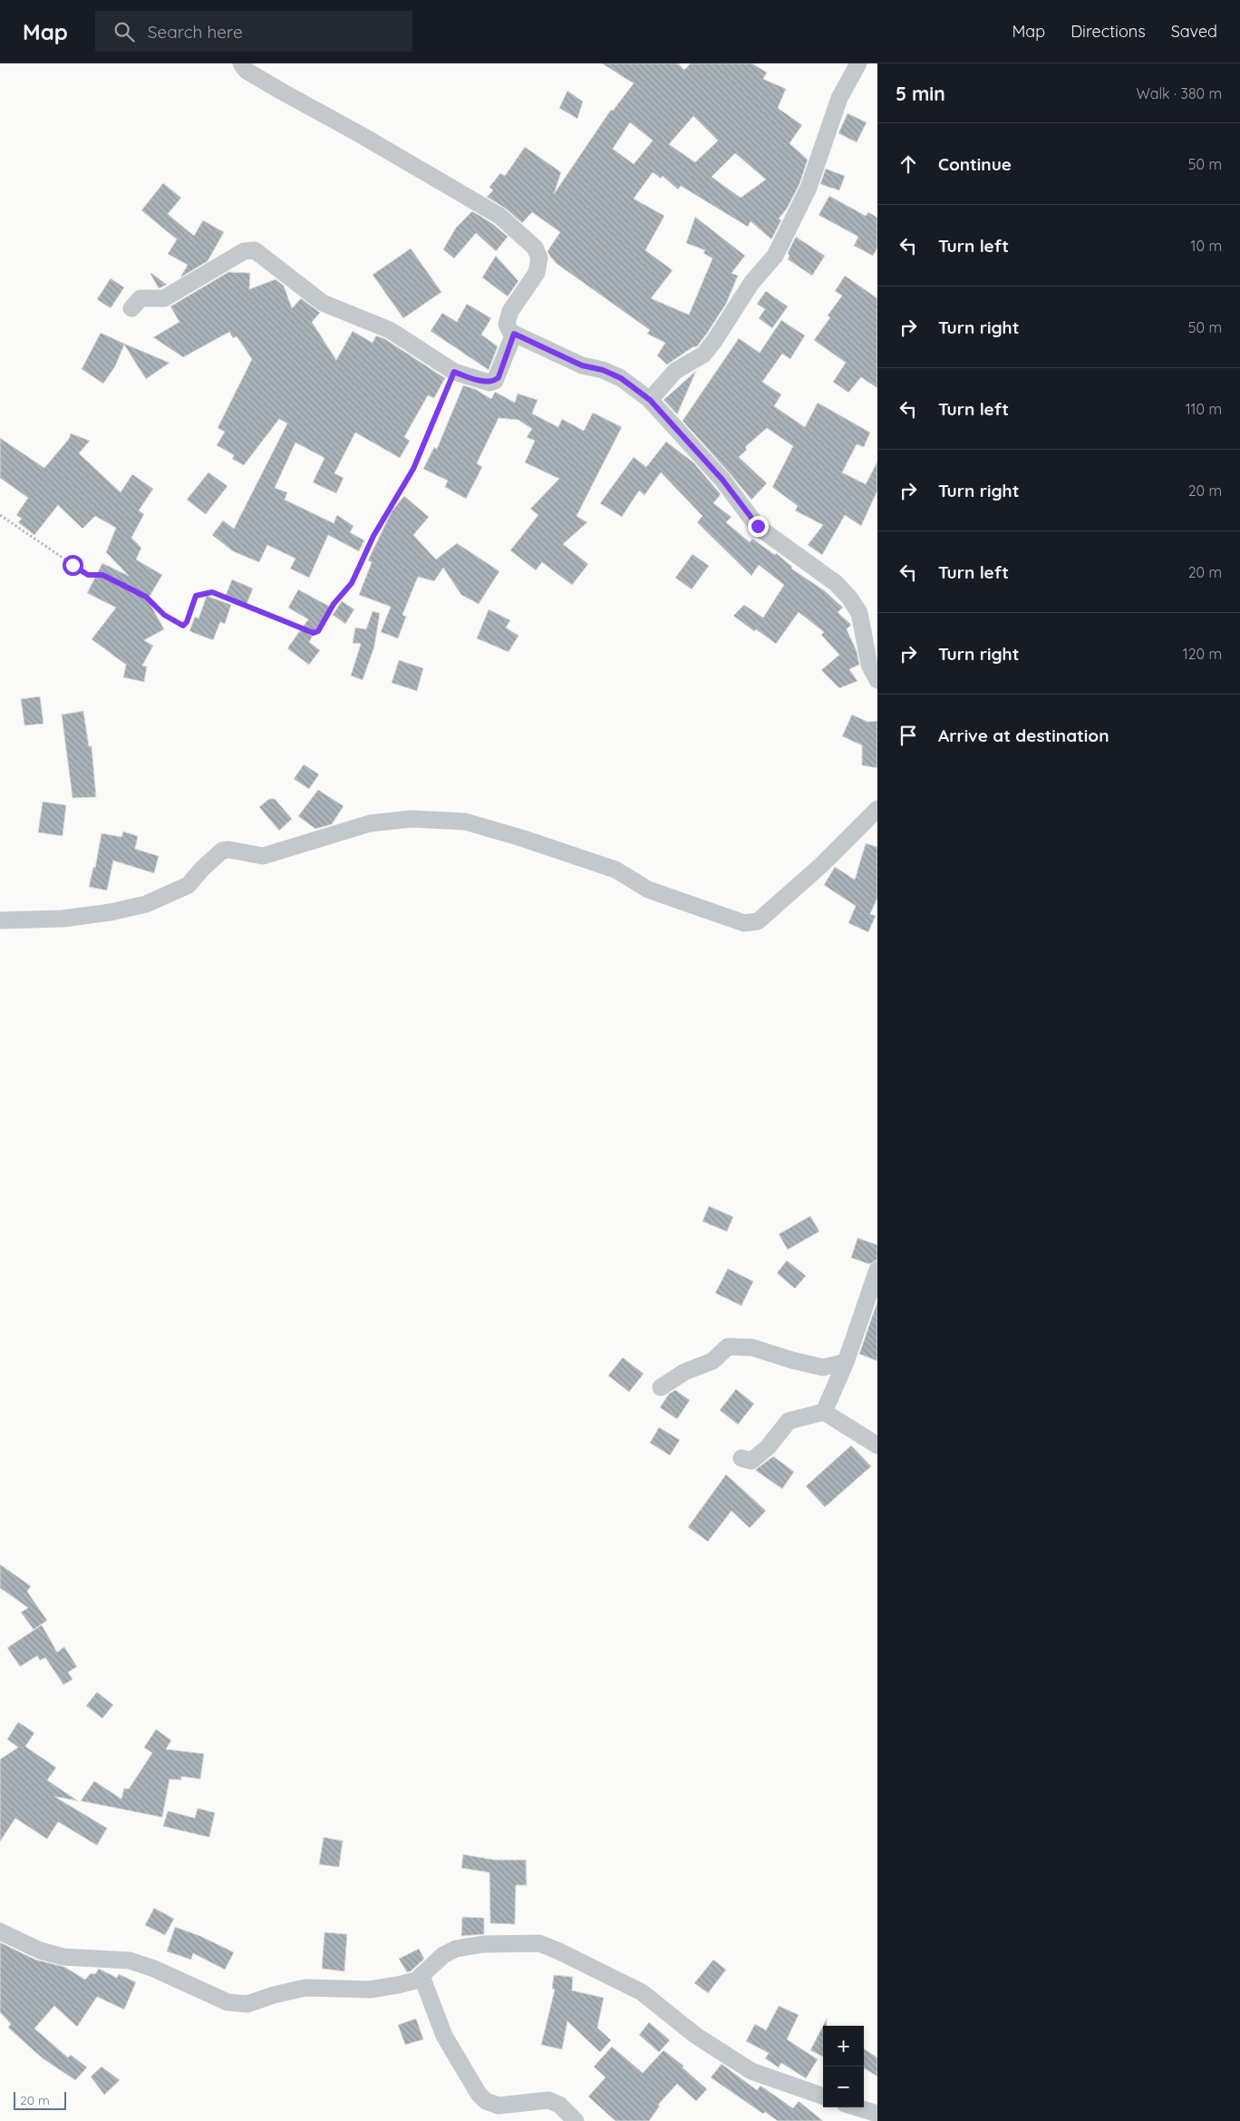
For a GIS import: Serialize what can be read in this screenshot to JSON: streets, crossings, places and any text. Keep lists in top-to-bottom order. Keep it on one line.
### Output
{"scale_bar":"20 m","page":{"header":"Map","search":"Search here","nav":["Map","Directions","Saved"],"heading":["5 min","Walk · 380 m"],"list":[["Continue","50 m"],["Turn left","10 m"],["Turn right","50 m"],["Turn left","110 m"],["Turn right","20 m"],["Turn left","20 m"],["Turn right","120 m"],"Arrive at destination"],"map_buttons":["+","−"],"scale":"20 m"}}
